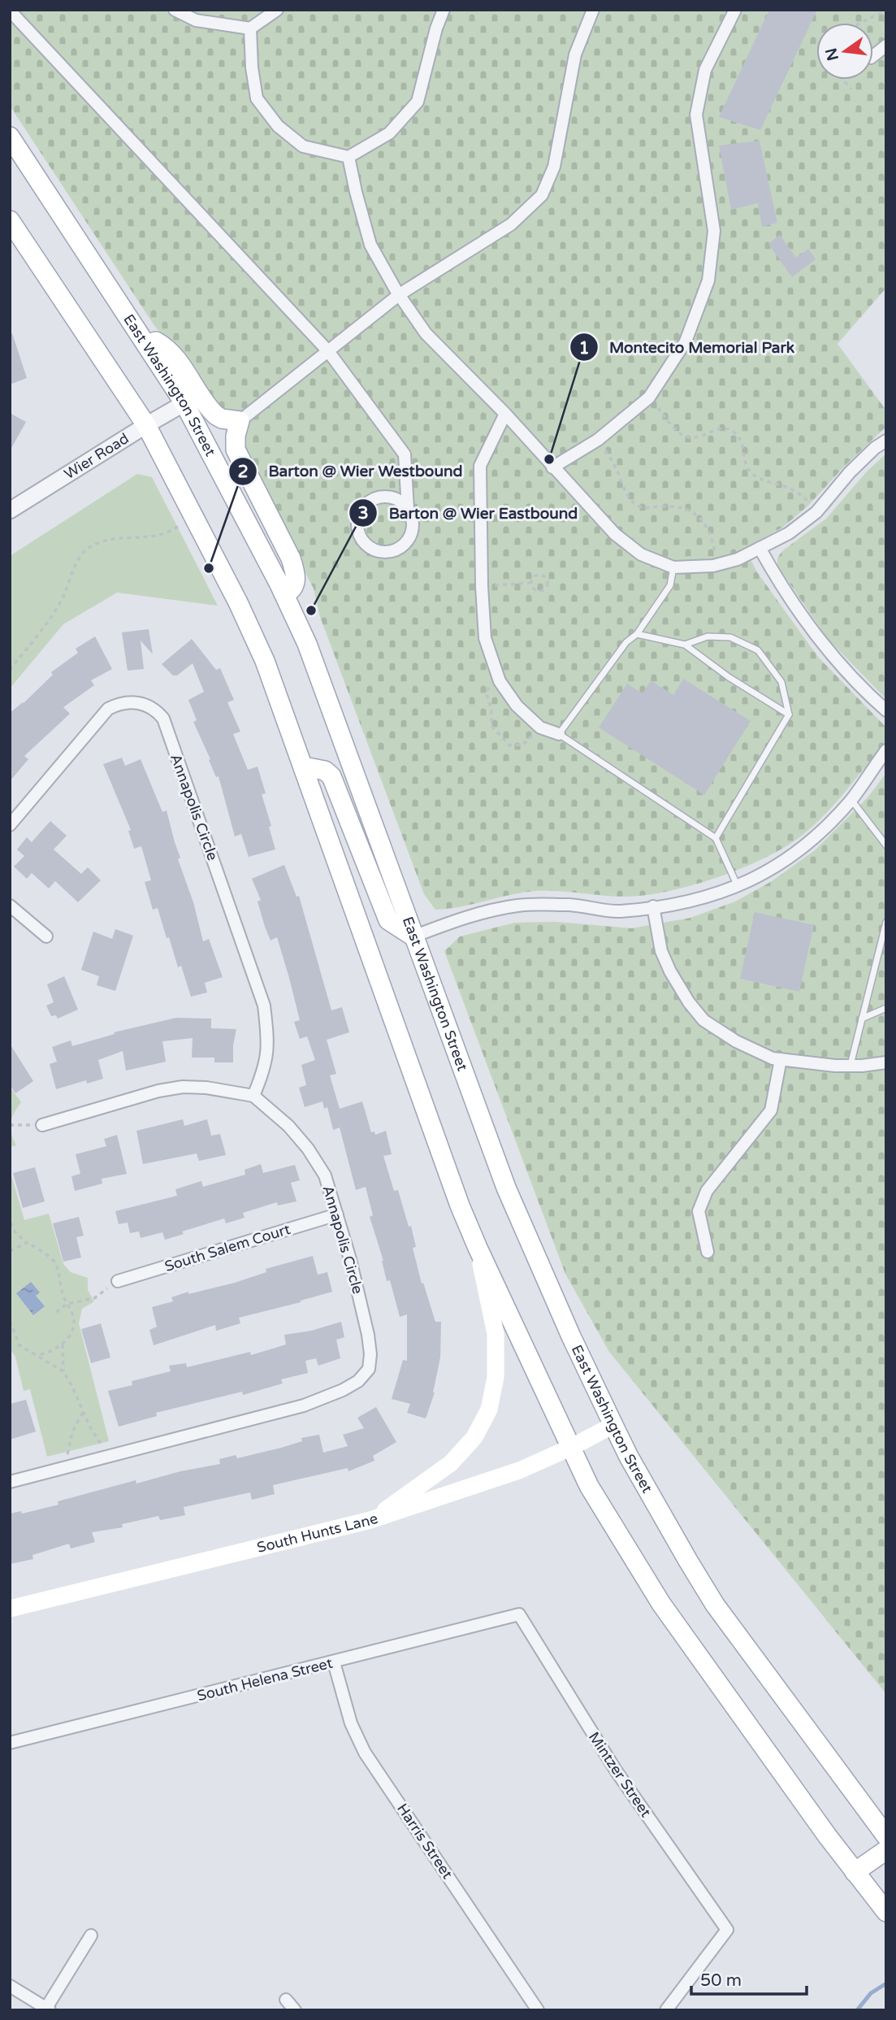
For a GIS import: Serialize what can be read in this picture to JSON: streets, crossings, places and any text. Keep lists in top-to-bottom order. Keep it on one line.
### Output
{"streets":{"main road":["East Washington Street","South Hunts Lane"],"street":["Wier Road","Annapolis Circle","South Salem Court","South Helena Street","Mintzer Street","Harris Street"]},"crossings":[["East Washington Street","Wier Road"],["East Washington Street","South Hunts Lane"],["Annapolis Circle","South Salem Court"],["South Helena Street","Mintzer Street"],["South Helena Street","Harris Street"]],"places":["Montecito Memorial Park","Barton @ Wier Westbound","Barton @ Wier Eastbound"],"scale_bar":"50 m","north":"left"}
